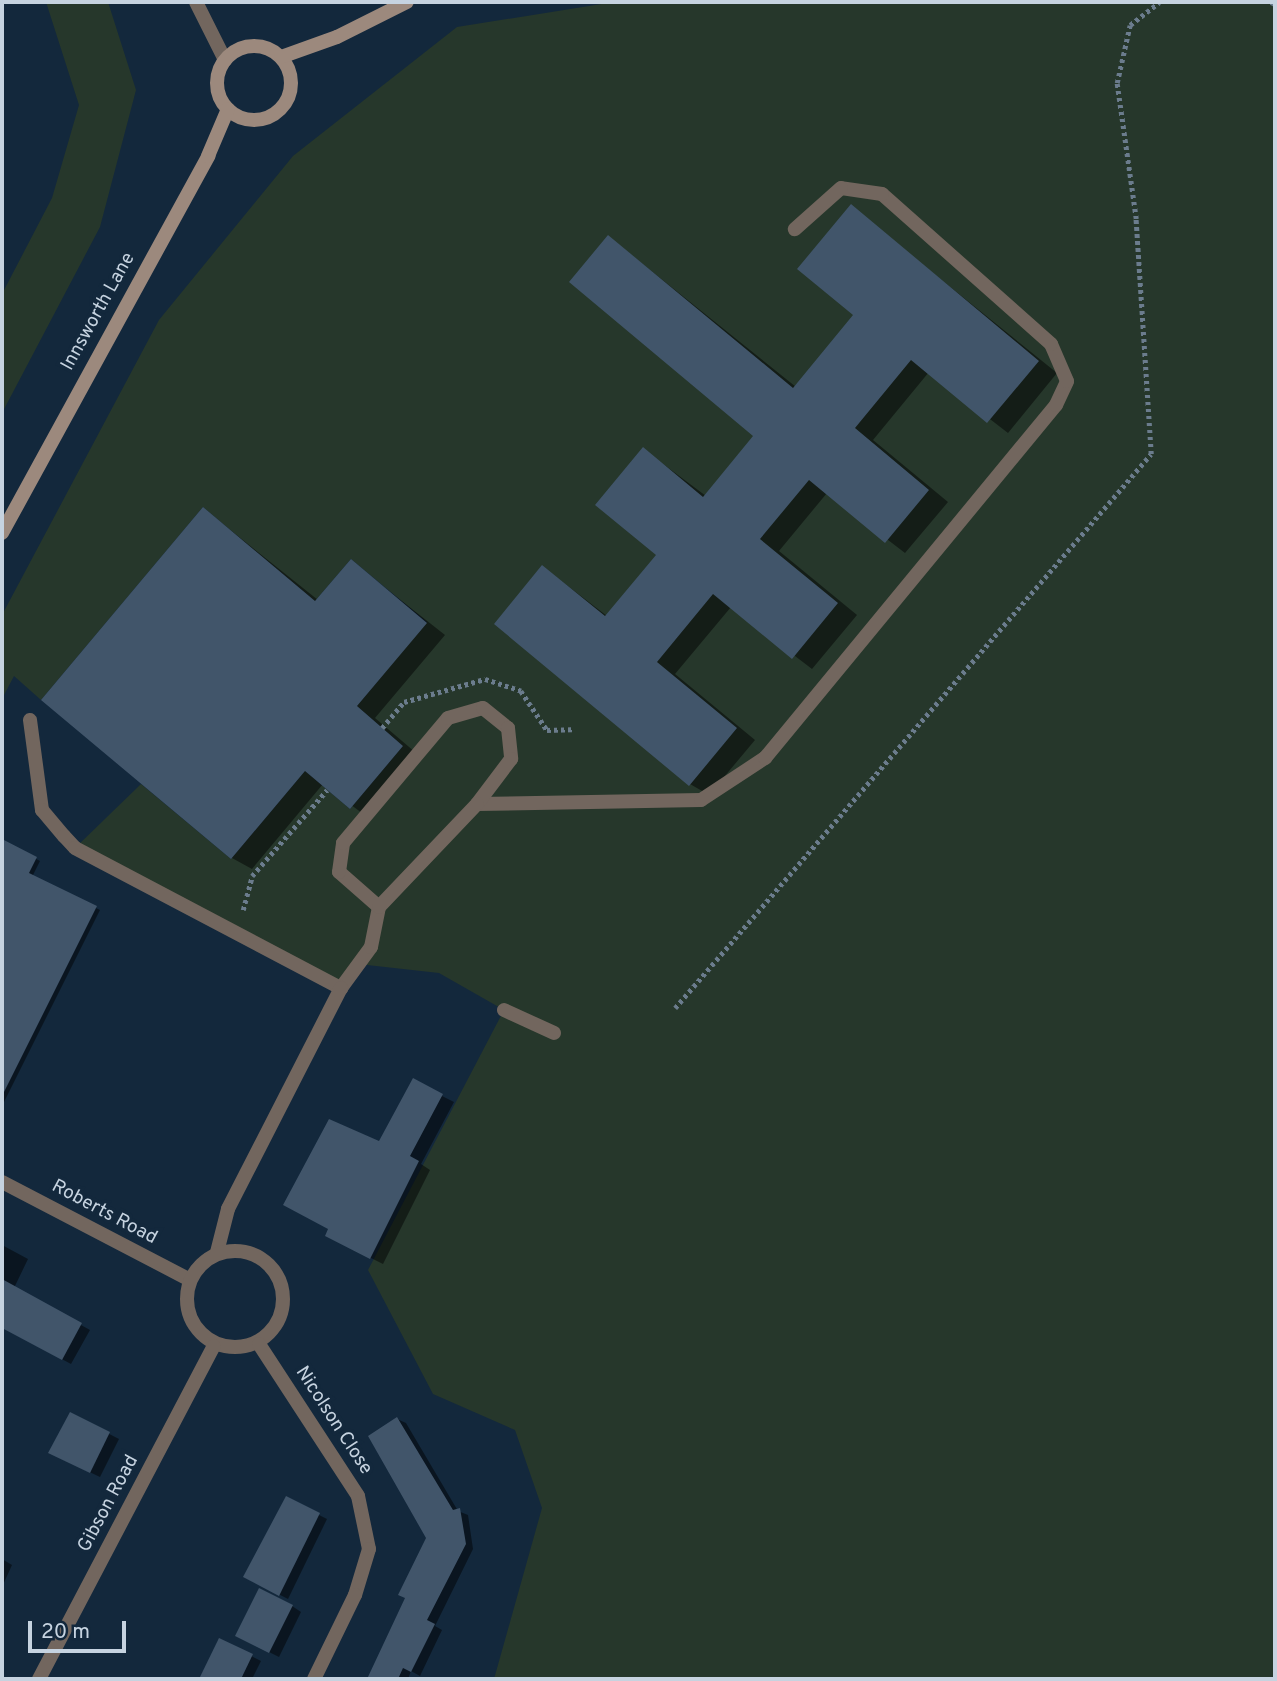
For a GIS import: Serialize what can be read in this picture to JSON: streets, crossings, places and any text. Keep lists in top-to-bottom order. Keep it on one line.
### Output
{"streets":{"street":["Innsworth Lane","Roberts Road","Nicolson Close","Gibson Road"]},"crossings":[["Roberts Road","Nicolson Close"],["Roberts Road","Gibson Road"],["Nicolson Close","Gibson Road"]],"scale_bar":"20 m"}
